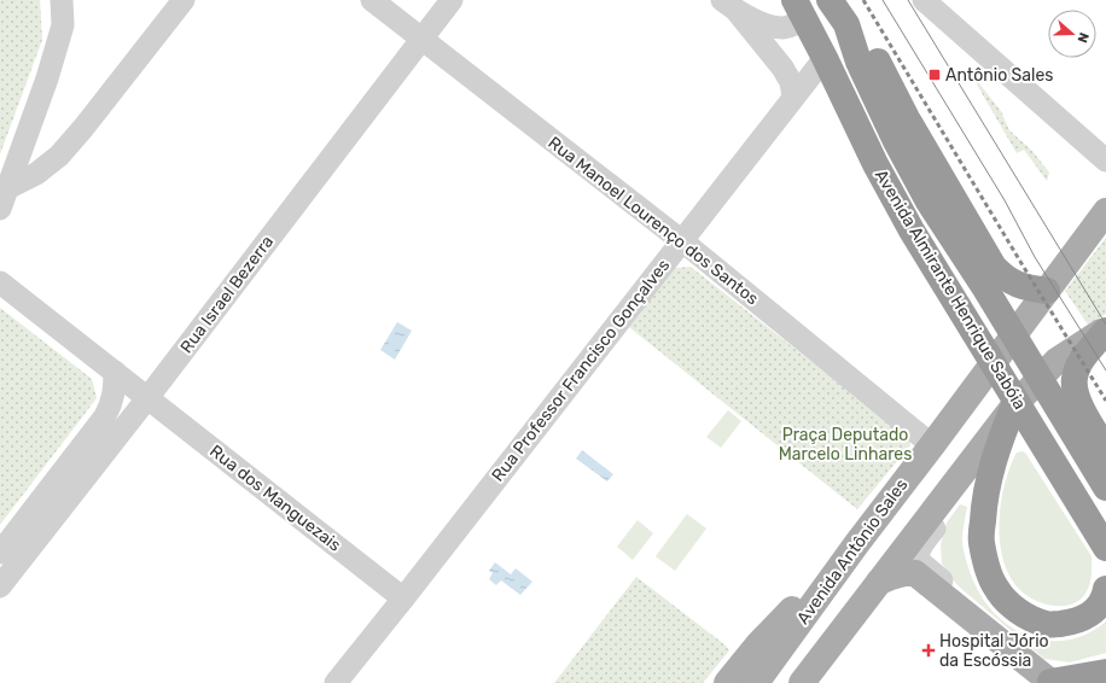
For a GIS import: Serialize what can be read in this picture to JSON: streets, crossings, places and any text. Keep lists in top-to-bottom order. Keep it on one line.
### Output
{"streets":{"highway":["Avenida Almirante Henrique Sabóia"],"main road":["Avenida Antônio Sales"],"street":["Rua Manoel Lourenço dos Santos","Rua Israel Bezerra","Rua Professor Francisco Gonçalves","Rua dos Manguezais"]},"crossings":[["Rua Manoel Lourenço dos Santos","Rua Israel Bezerra"],["Rua Manoel Lourenço dos Santos","Rua Professor Francisco Gonçalves"],["Rua Manoel Lourenço dos Santos","Avenida Antônio Sales"],["Avenida Almirante Henrique Sabóia","Rua Professor Francisco Gonçalves"],["Rua Israel Bezerra","Rua dos Manguezais"],["Rua Professor Francisco Gonçalves","Rua dos Manguezais"]],"parks":["Praça Deputado Marcelo Linhares"],"places":{"transit":["Antônio Sales"],"health":["Hospital Jório da Escóssia"]},"north":"right"}
